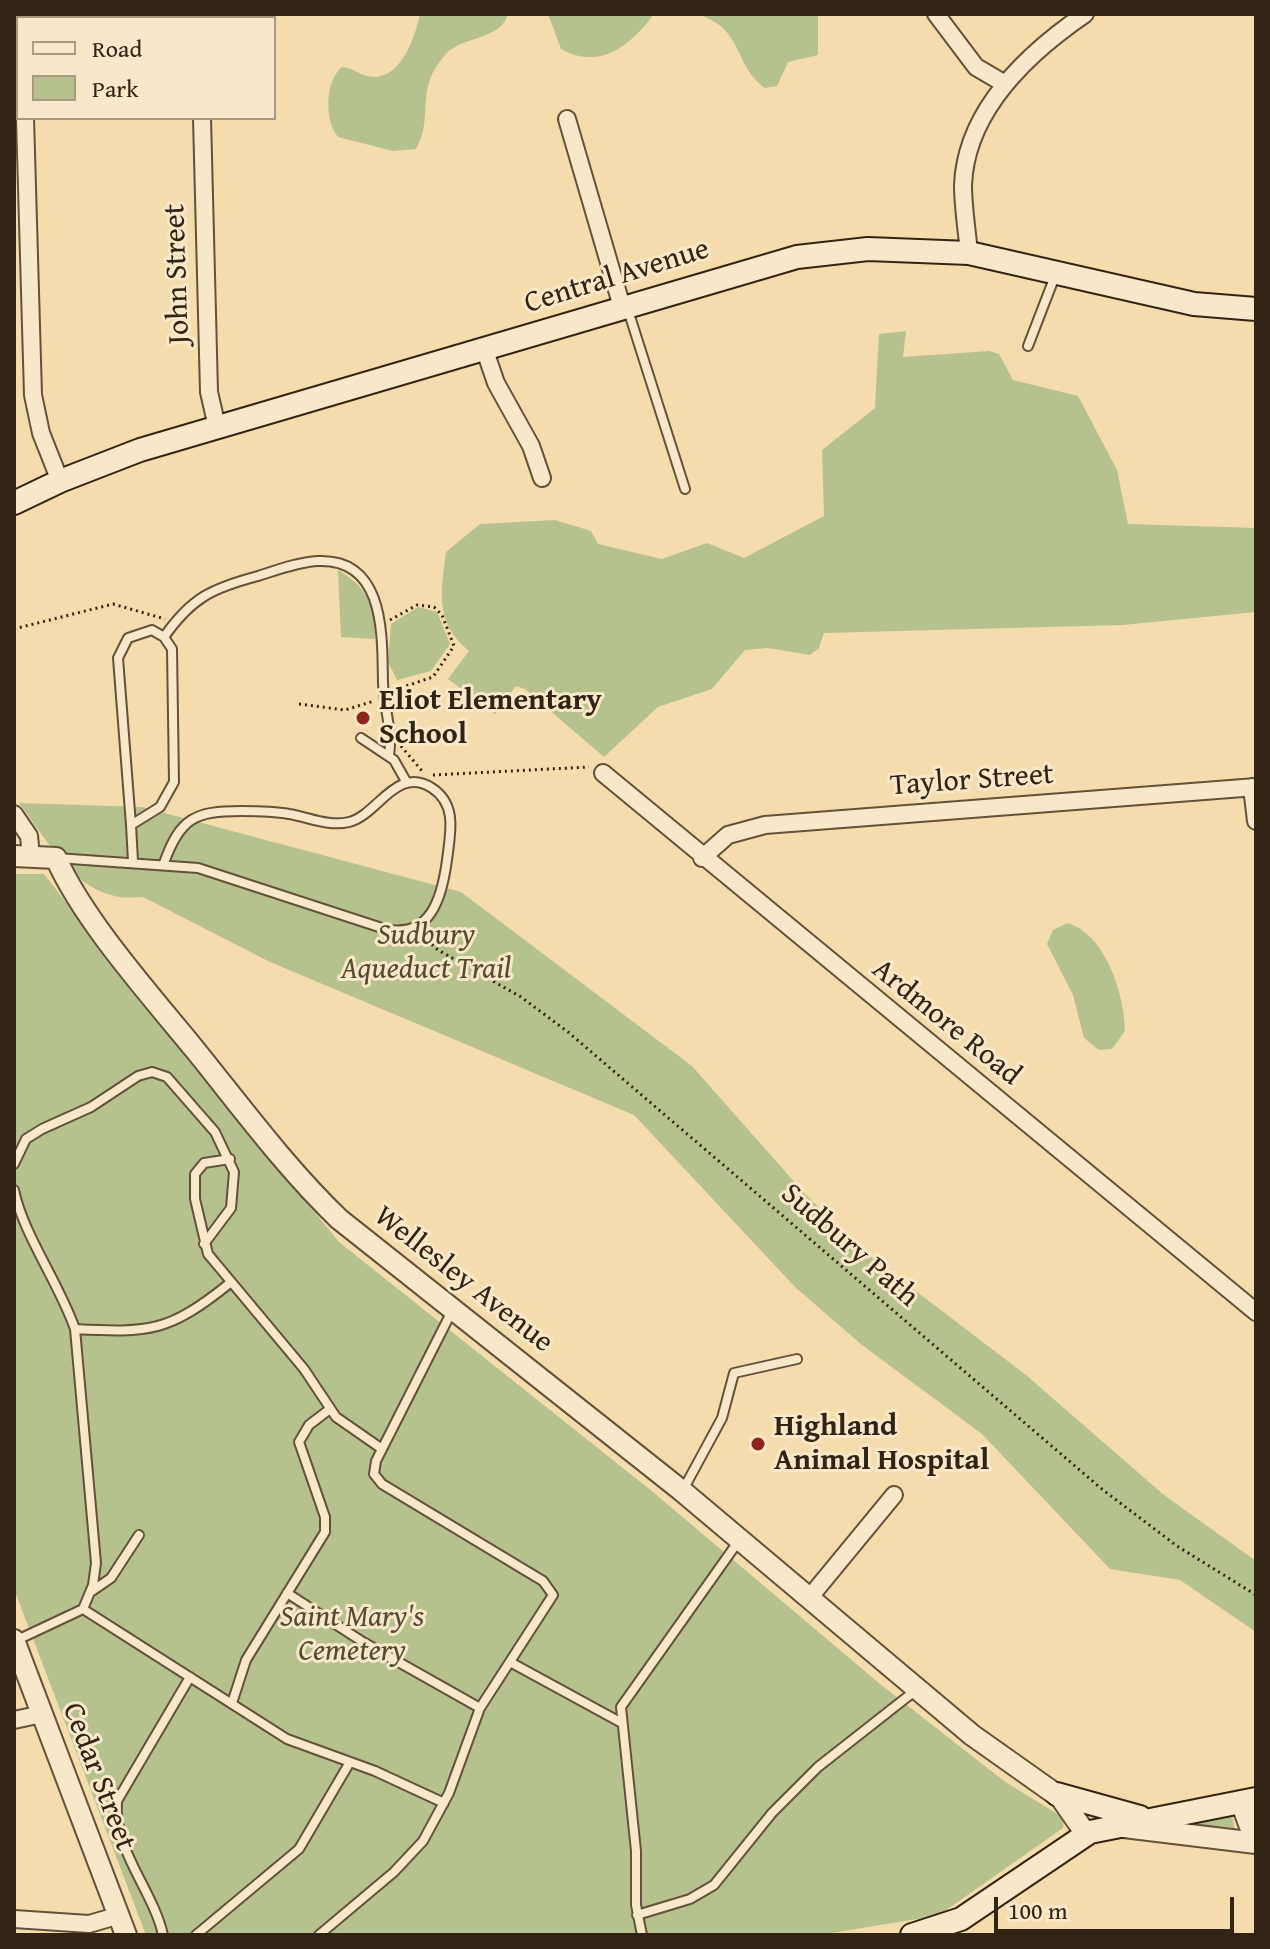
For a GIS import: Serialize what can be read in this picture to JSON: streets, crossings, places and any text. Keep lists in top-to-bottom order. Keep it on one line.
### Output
{"streets":{"main road":["Central Avenue"],"street":["John Street","Taylor Street","Ardmore Road","Wellesley Avenue","Cedar Street"],"path":["Sudbury Path"]},"crossings":[["John Street","Central Avenue"],["Taylor Street","Ardmore Road"]],"parks":["Sudbury Aqueduct Trail","Saint Mary's Cemetery"],"places":["Eliot Elementary School","Highland Animal Hospital"],"legend":["Road","Park"],"scale_bar":"100 m"}
